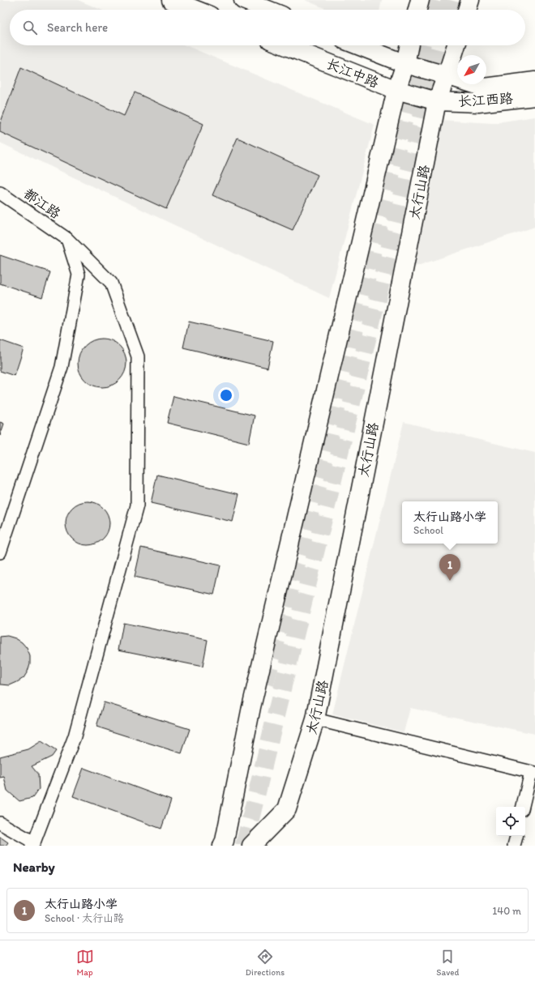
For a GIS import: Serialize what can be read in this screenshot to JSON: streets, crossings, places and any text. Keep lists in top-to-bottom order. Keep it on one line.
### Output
{"streets":{"main road":["长江中路","长江西路","太行山路"],"street":["都江路"]},"crossings":[["长江中路","长江西路"],["长江中路","太行山路"],["长江西路","太行山路"]],"north":"bottom left","page":{"search":"Search here","popup":["太行山路小学","School"],"pins":"1","heading":"Nearby","list":[{"mark":"1","name":"太行山路小学","note":"School · 太行山路","value":"140 m"}],"nav":["Map","Directions","Saved"]}}
